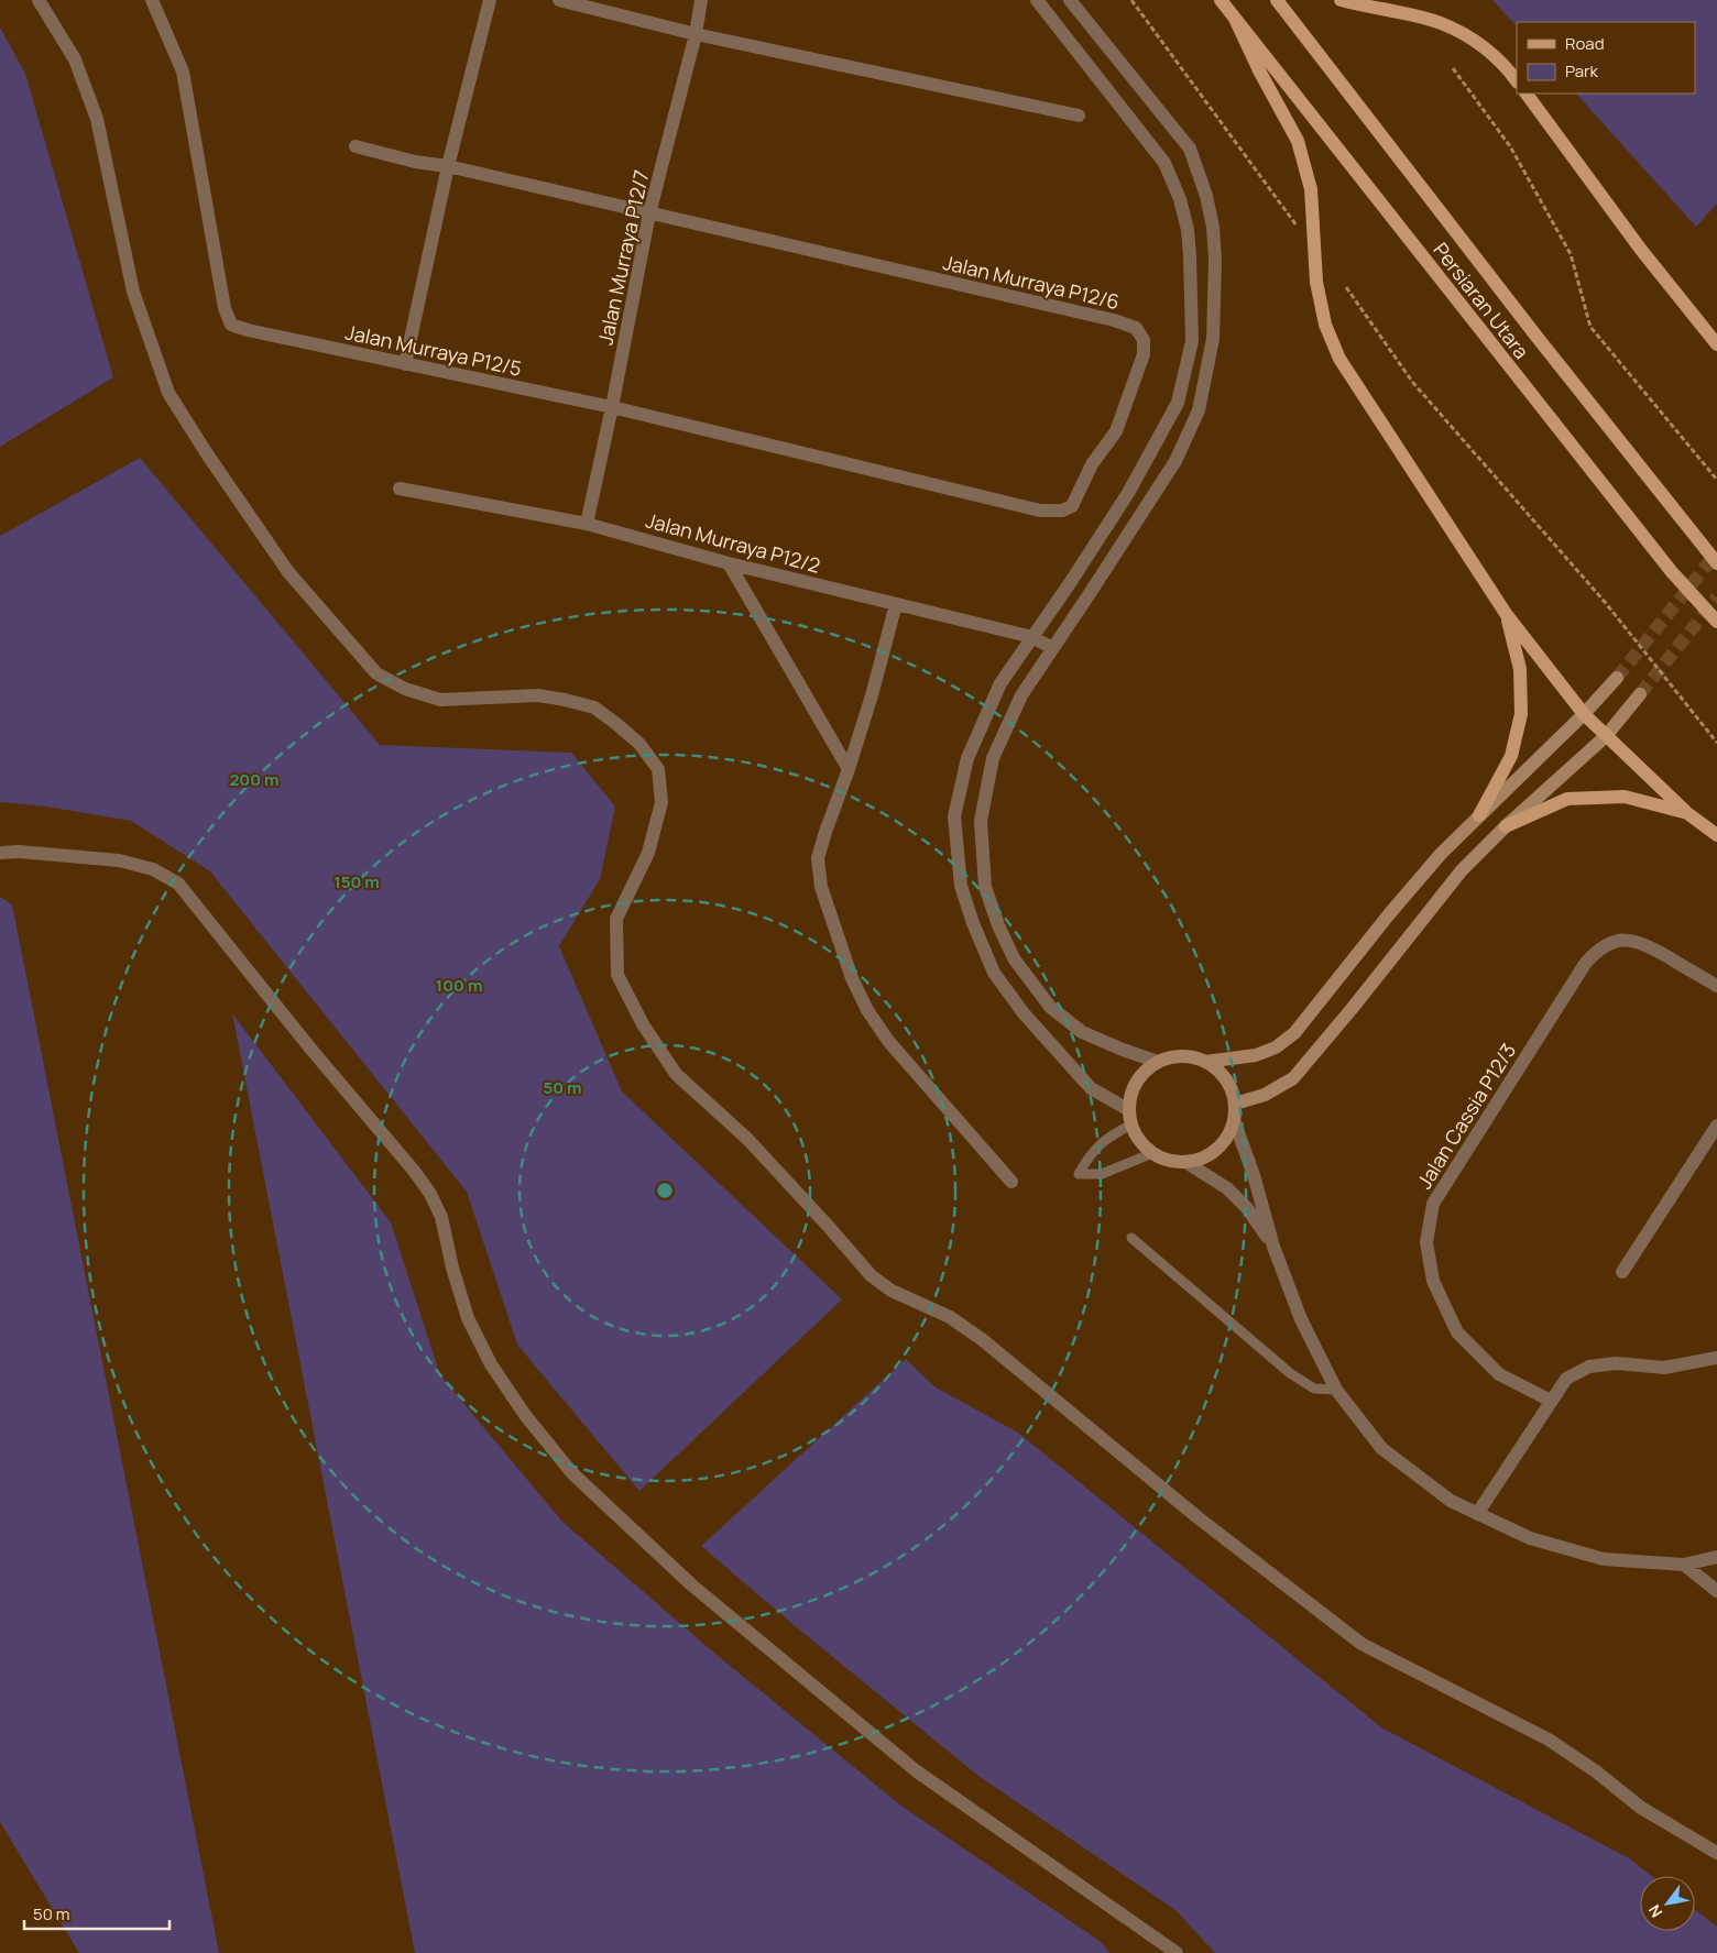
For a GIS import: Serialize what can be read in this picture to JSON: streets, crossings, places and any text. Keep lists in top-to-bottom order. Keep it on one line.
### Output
{"streets":{"main road":["Persiaran Utara"],"street":["Jalan Murraya P12/7","Jalan Murraya P12/6","Jalan Murraya P12/5","Jalan Murraya P12/2","Jalan Cassia P12/3"]},"crossings":[["Jalan Murraya P12/7","Jalan Murraya P12/6"],["Jalan Murraya P12/7","Jalan Murraya P12/5"],["Jalan Murraya P12/7","Jalan Murraya P12/2"],["Jalan Murraya P12/6","Jalan Murraya P12/5"]],"legend":["Road","Park"],"scale_bar":"50 m","north":"bottom left","rings":["200 m","150 m","100 m","50 m"]}
